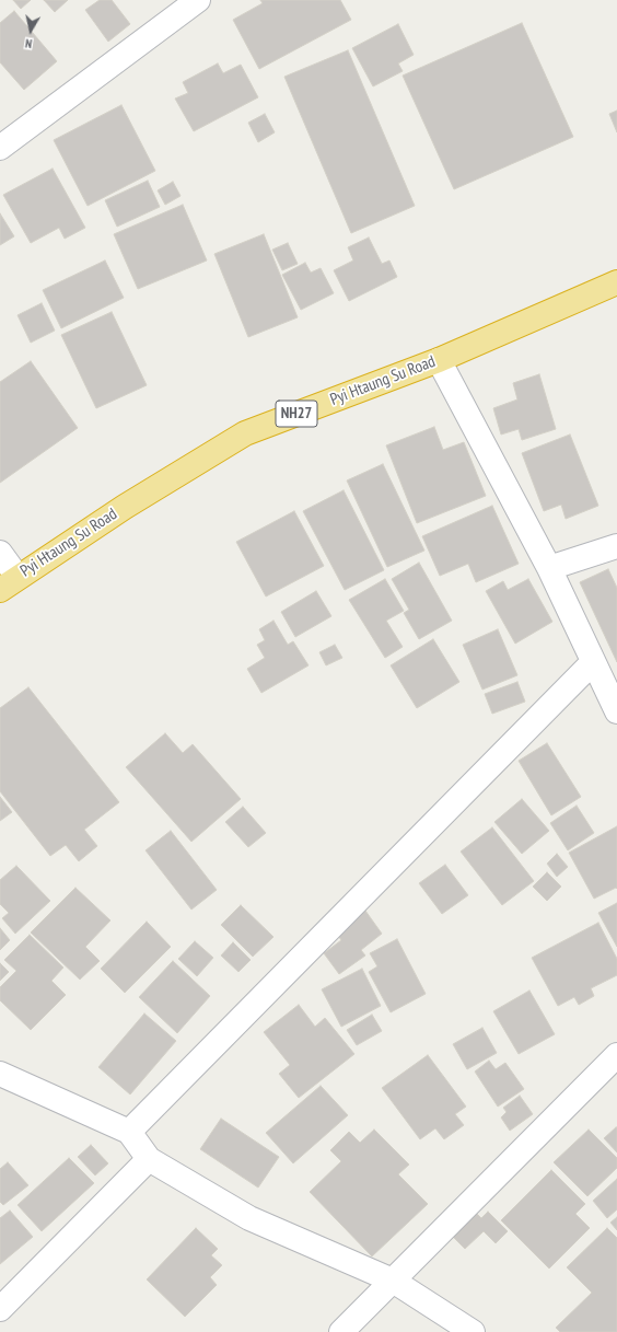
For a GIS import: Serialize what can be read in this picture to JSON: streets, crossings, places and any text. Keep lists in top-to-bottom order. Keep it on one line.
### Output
{"streets":{"highway":["Pyi Htaung Su Road","NH27"]},"north":"bottom"}
